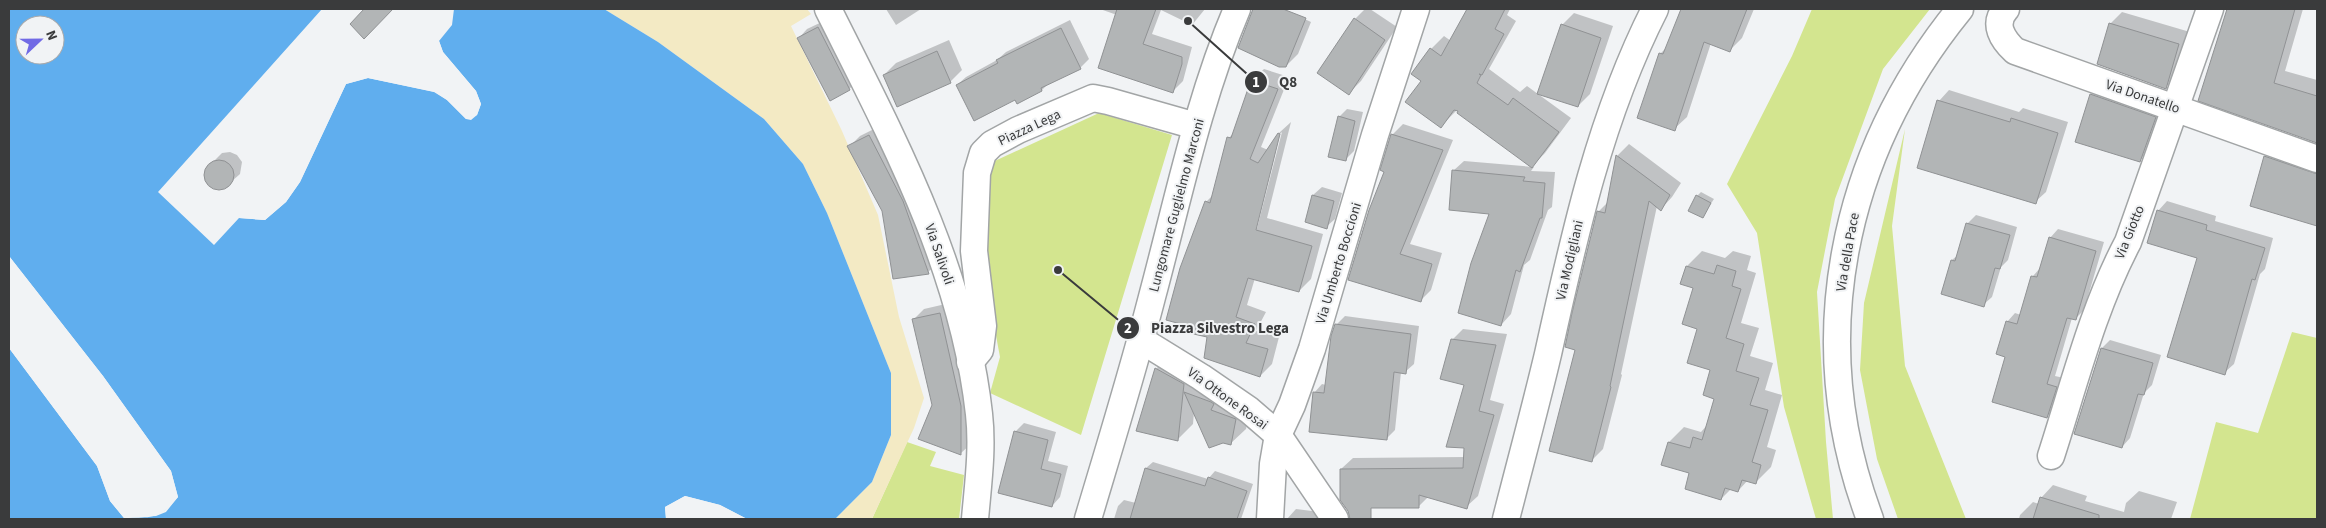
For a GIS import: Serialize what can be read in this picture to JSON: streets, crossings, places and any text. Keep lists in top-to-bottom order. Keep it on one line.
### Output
{"streets":{"street":["Via Donatello","Piazza Lega","Lungomare Guglielmo Marconi","Via Giotto","Via della Pace","Via Salivoli","Via Modigliani","Via Umberto Boccioni","Via Ottone Rosai"]},"crossings":[["Via Donatello","Via Giotto"],["Piazza Lega","Lungomare Guglielmo Marconi"],["Piazza Lega","Via Salivoli"],["Lungomare Guglielmo Marconi","Via Ottone Rosai"],["Via Umberto Boccioni","Via Ottone Rosai"]],"places":["Q8","Piazza Silvestro Lega"],"north":"right"}
